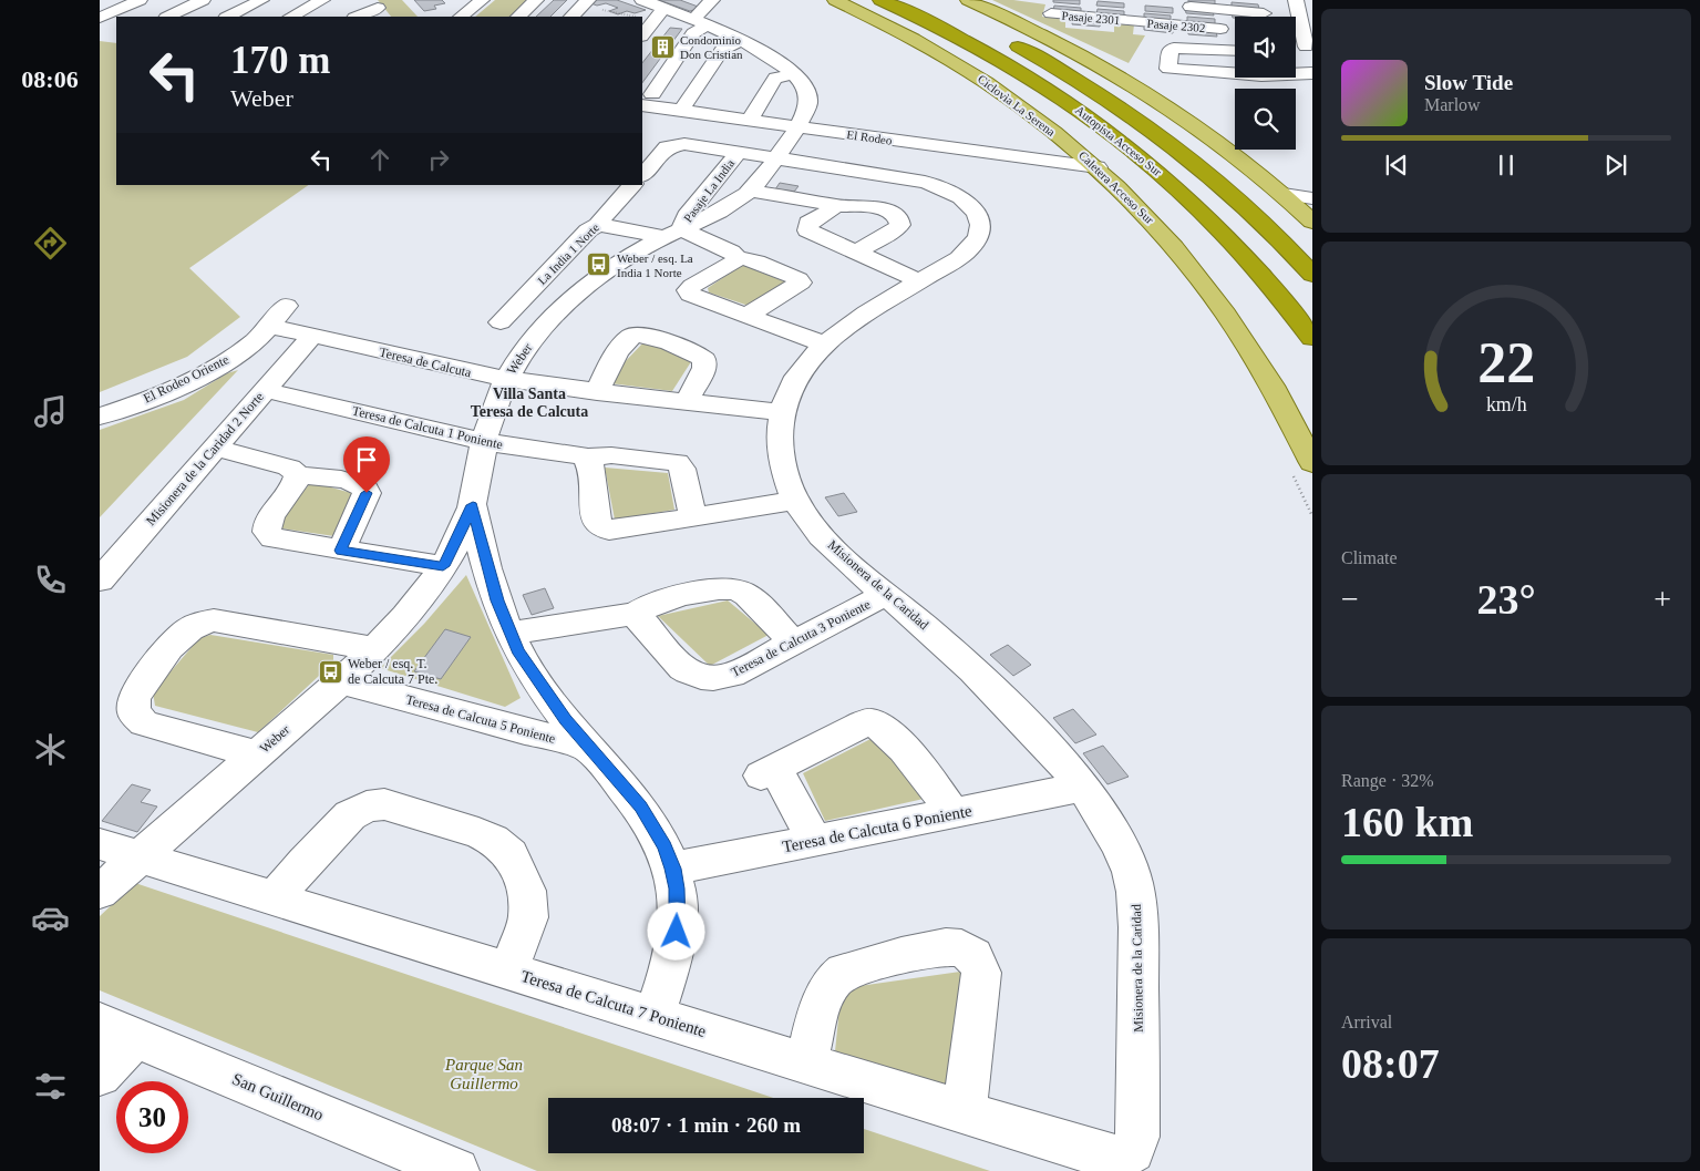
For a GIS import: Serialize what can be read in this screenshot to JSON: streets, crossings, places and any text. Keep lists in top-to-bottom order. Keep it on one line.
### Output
{"streets":{"highway":["Autopista Acceso Sur"],"main road":["Caletera Acceso Sur"],"street":["Pasaje 2301","Pasaje 2302","El Rodeo","Pasaje La India","La India 1 Norte","Weber","Teresa de Calcuta","El Rodeo Oriente","Teresa de Calcuta 1 Poniente","Misionera de la Caridad 2 Norte","Misionera de la Caridad","Teresa de Calcuta 3 Poniente","Teresa de Calcuta 5 Poniente","Teresa de Calcuta 6 Poniente","Teresa de Calcuta 7 Poniente","San Guillermo"]},"crossings":[["Pasaje 2301","Pasaje 2302"],["El Rodeo","Caletera Acceso Sur"],["El Rodeo","Weber"],["Pasaje La India","Weber"],["Pasaje La India","Misionera de la Caridad"],["La India 1 Norte","Weber"],["Weber","Teresa de Calcuta"],["Weber","Teresa de Calcuta 1 Poniente"],["Weber","Misionera de la Caridad"],["Weber","Teresa de Calcuta 5 Poniente"],["Weber","Teresa de Calcuta 7 Poniente"],["Teresa de Calcuta","El Rodeo Oriente"],["Teresa de Calcuta","Misionera de la Caridad 2 Norte"],["Teresa de Calcuta","Misionera de la Caridad"],["Teresa de Calcuta 1 Poniente","Misionera de la Caridad 2 Norte"],["Misionera de la Caridad","Teresa de Calcuta 3 Poniente"],["Misionera de la Caridad","Teresa de Calcuta 6 Poniente"],["Misionera de la Caridad","Teresa de Calcuta 7 Poniente"]],"districts":["Villa Santa Teresa de Calcuta"],"parks":["Parque San Guillermo"],"places":{"building":["Condominio Don Cristian"],"bus stop":["Weber / esq. La India 1 Norte","Weber / esq. T. de Calcuta 7 Pte."]},"page":{"tabs":"08:06","turn":["170 m","Weber"],"song":["Slow Tide","Marlow"],"tile":["Climate",["Range · 32%","160 km"],["Arrival","08:07"]],"heat":["−","23°","+"],"limit":"30","trip":"08:07 · 1 min · 260 m","gauge":["22","km/h"]}}
